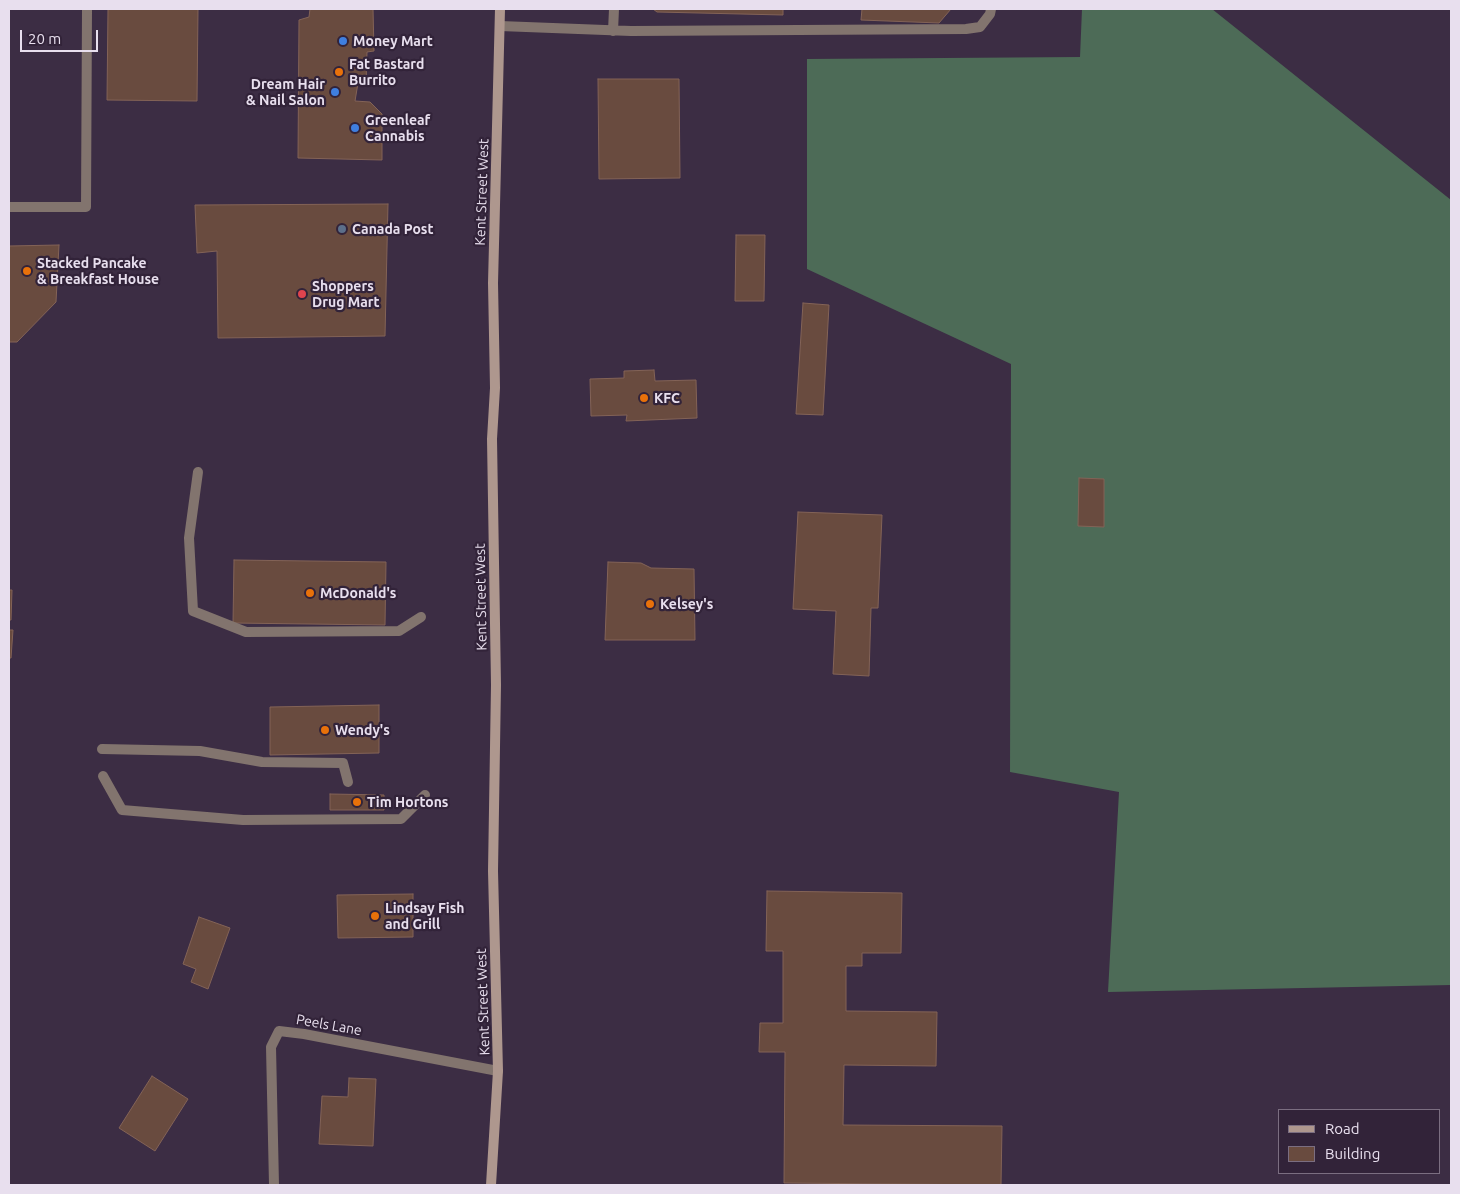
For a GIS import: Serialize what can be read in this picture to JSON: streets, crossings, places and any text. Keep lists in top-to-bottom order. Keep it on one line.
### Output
{"streets":{"main road":["Kent Street West"],"street":["Peels Lane"]},"crossings":[["Kent Street West","Peels Lane"]],"places":["Money Mart","Fat Bastard Burrito","Dream Hair & Nail Salon","Greenleaf Cannabis","Canada Post","Stacked Pancake & Breakfast House","Shoppers Drug Mart","KFC","McDonald's","Kelsey's","Wendy's","Tim Hortons","Lindsay Fish and Grill"],"legend":["Road","Building"],"scale_bar":"20 m"}
